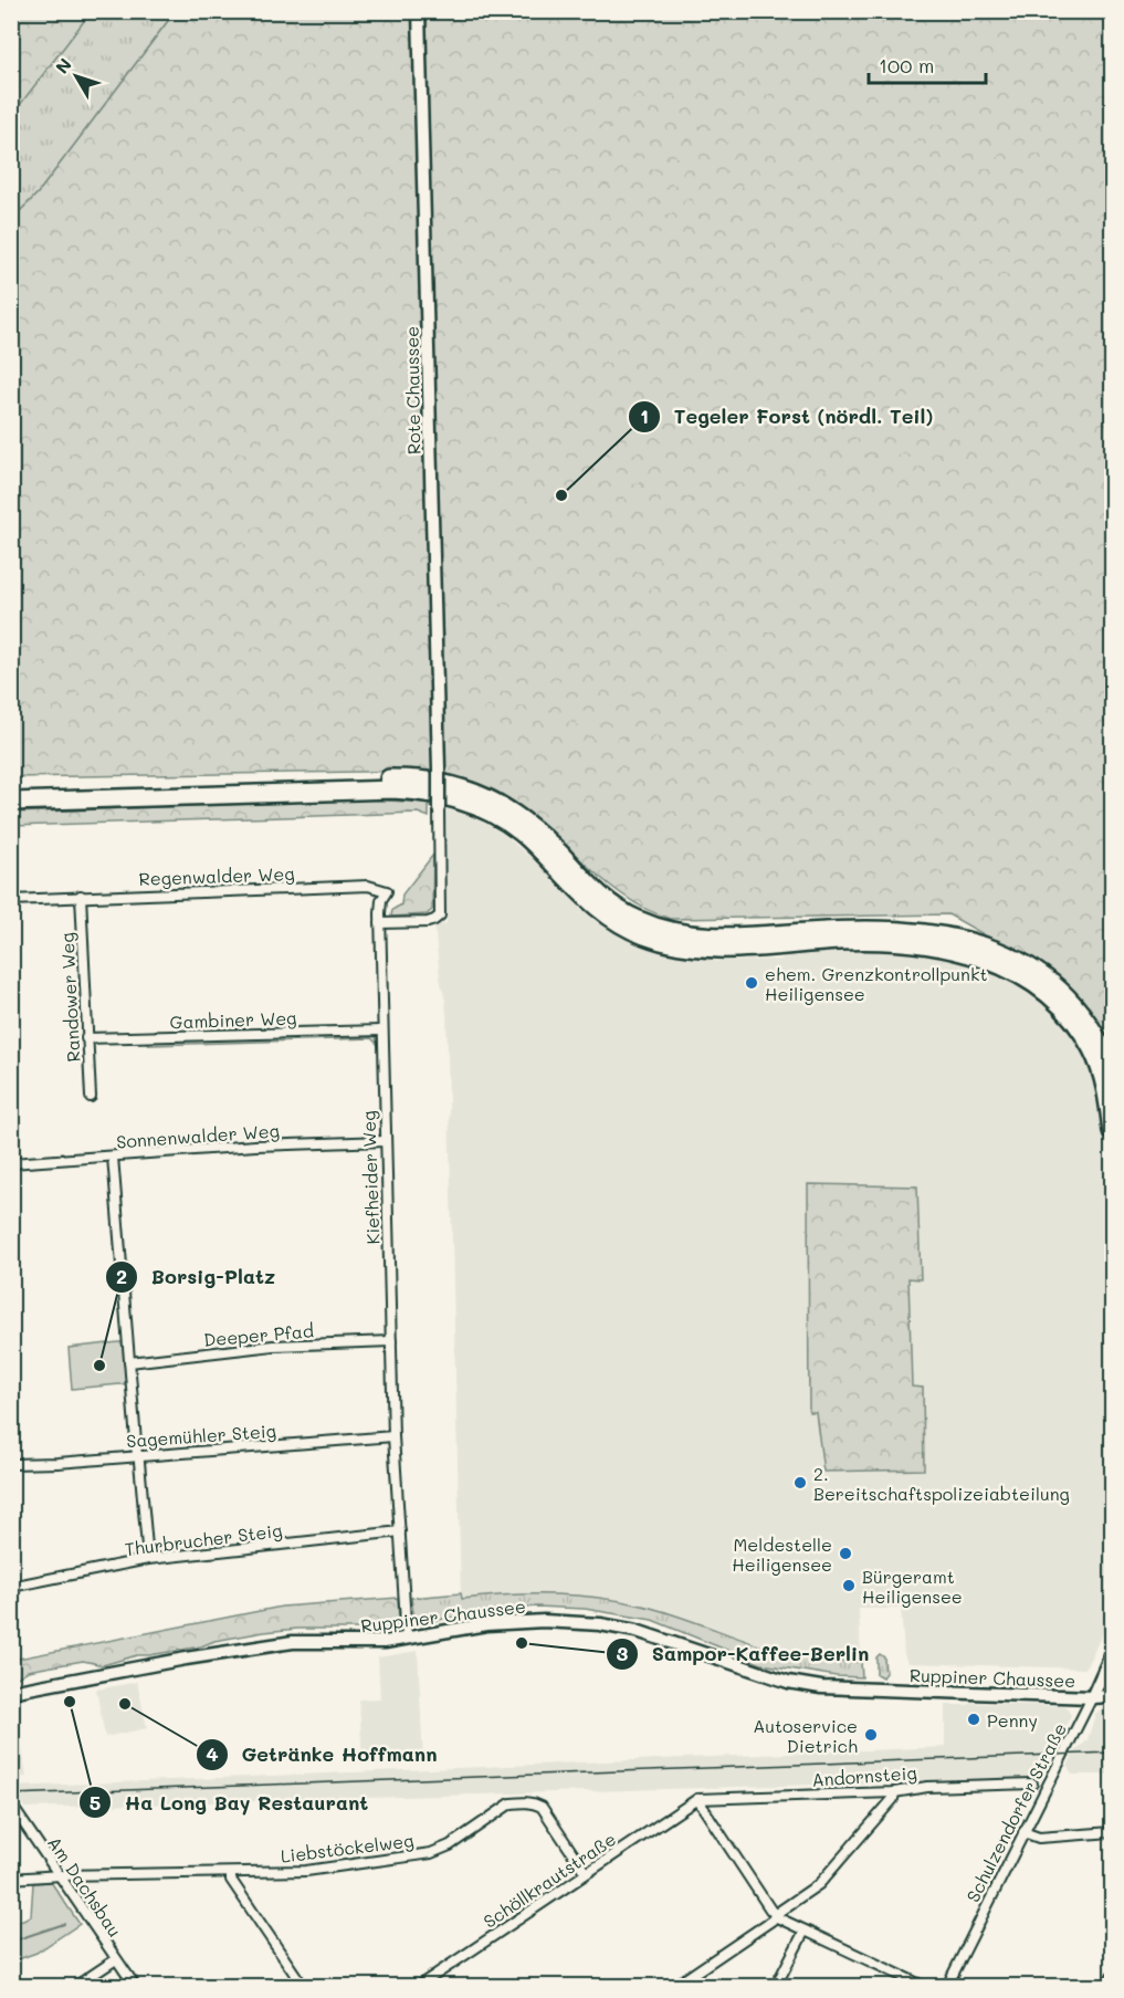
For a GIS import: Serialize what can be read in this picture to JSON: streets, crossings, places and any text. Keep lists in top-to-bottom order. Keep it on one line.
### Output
{"streets":{"main road":["Rote Chaussee","Ruppiner Chaussee","Schulzendorfer Straße"],"street":["Regenwalder Weg","Randower Weg","Gambiner Weg","Sonnenwalder Weg","Kiefheider Weg","Deeper Pfad","Sagemühler Steig","Thurbrucher Steig","Andornsteig","Liebstöckelweg","Schöllkrautstraße","Am Dachsbau"]},"crossings":[["Regenwalder Weg","Randower Weg"],["Regenwalder Weg","Kiefheider Weg"],["Randower Weg","Gambiner Weg"],["Gambiner Weg","Kiefheider Weg"],["Sonnenwalder Weg","Kiefheider Weg"],["Kiefheider Weg","Deeper Pfad"],["Kiefheider Weg","Sagemühler Steig"],["Kiefheider Weg","Thurbrucher Steig"],["Kiefheider Weg","Ruppiner Chaussee"],["Ruppiner Chaussee","Schulzendorfer Straße"],["Andornsteig","Schöllkrautstraße"],["Liebstöckelweg","Schöllkrautstraße"],["Liebstöckelweg","Am Dachsbau"]],"places":["Tegeler Forst (nördl. Teil)","ehem. Grenzkontrollpunkt Heiligensee","Borsig-Platz","2. Bereitschaftspolizeiabteilung","Meldestelle Heiligensee","Bürgeramt Heiligensee","Sampor-Kaffee-Berlin","Ha Long Bay Restaurant","Getränke Hoffmann","Penny","Autoservice Dietrich"],"scale_bar":"100 m","north":"top left"}
